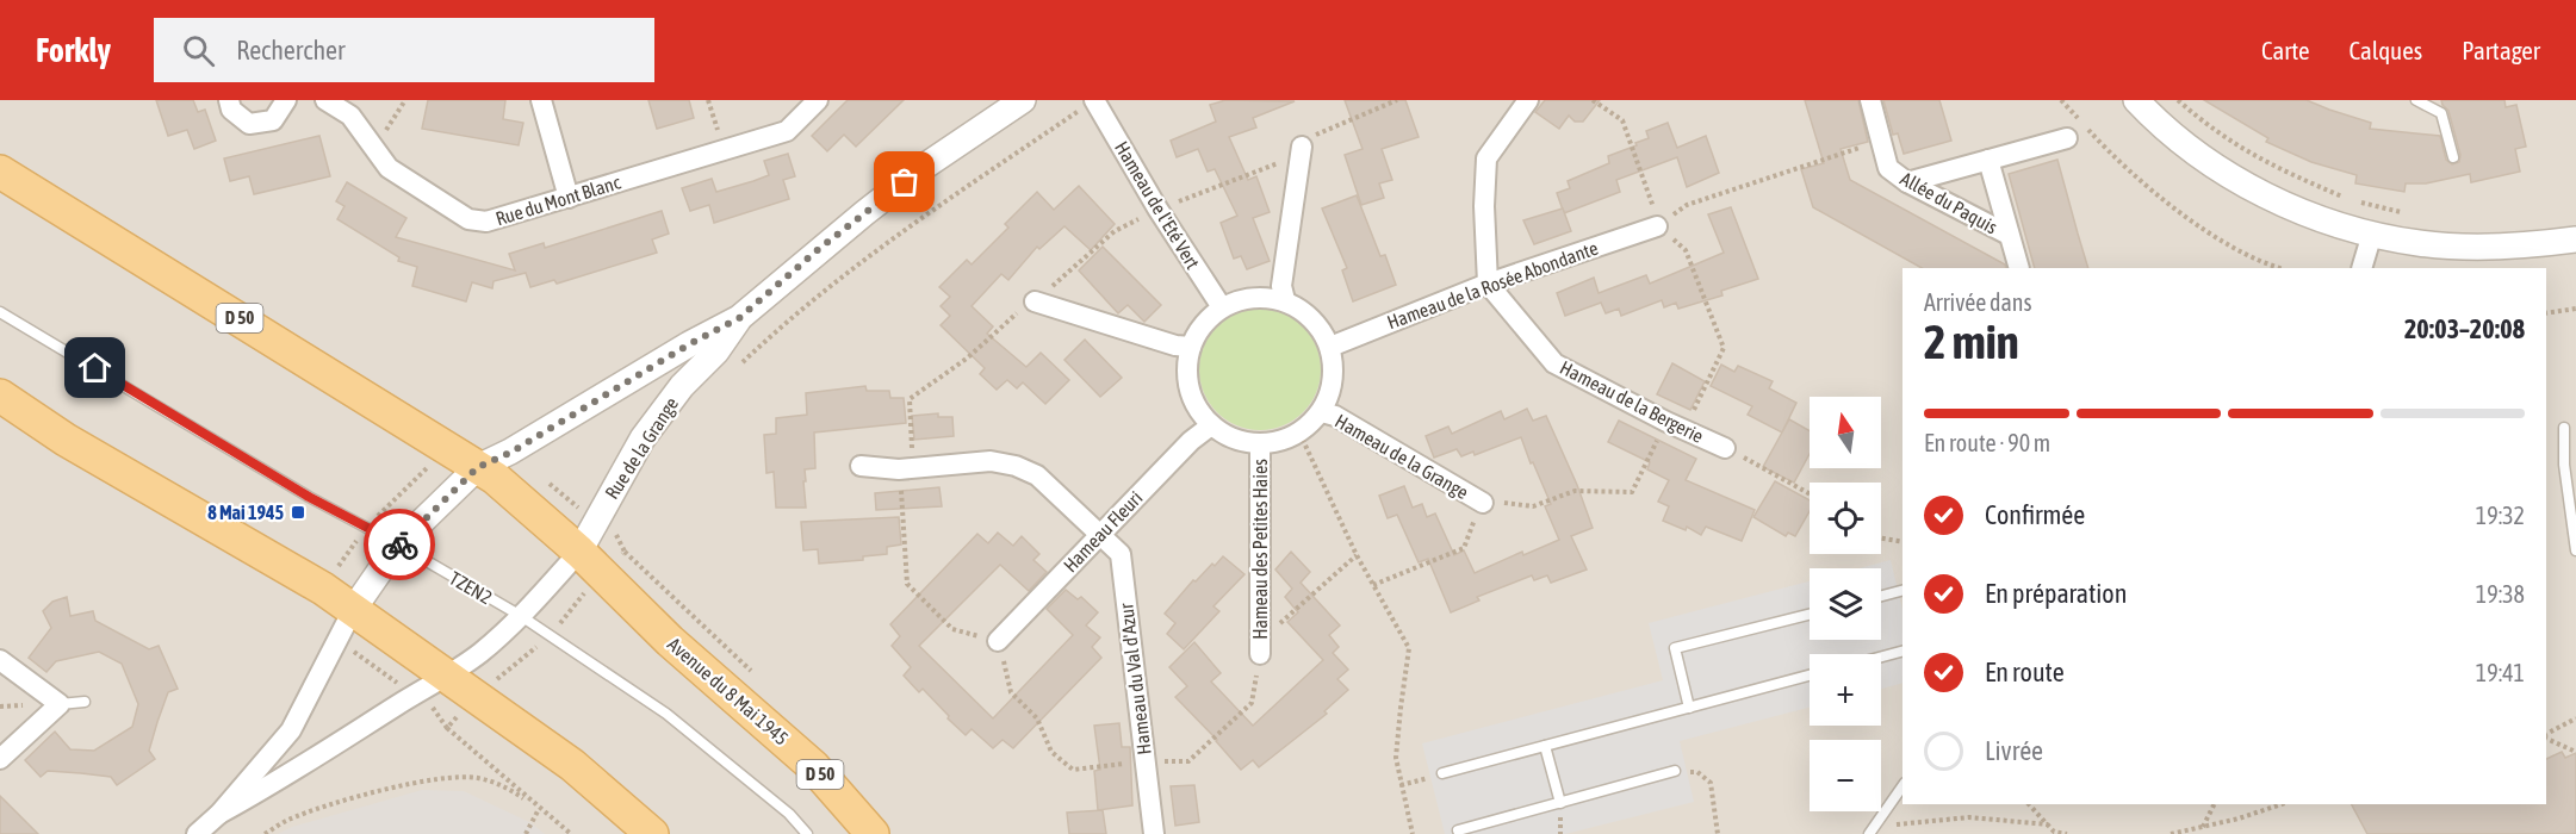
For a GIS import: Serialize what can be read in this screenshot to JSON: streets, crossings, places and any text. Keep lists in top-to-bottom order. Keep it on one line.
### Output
{"streets":{"main road":["D 50","Avenue du 8 Mai 1945"],"street":["Rue du Mont Blanc","Allée du Paquis","Hameau de l'Eté Vert","Hameau de la Rosée Abondante","Hameau de la Bergerie","Rue de la Grange","Hameau de la Grange","Hameau Fleuri","Hameau des Petites Haies","Hameau du Val d'Azur"],"lane":["TZEN2"]},"crossings":[["Hameau de l'Eté Vert","Hameau de la Rosée Abondante"],["Hameau de l'Eté Vert","Hameau de la Grange"],["Hameau de l'Eté Vert","Hameau Fleuri"],["Hameau de l'Eté Vert","Hameau des Petites Haies"],["Hameau de la Rosée Abondante","Hameau de la Bergerie"],["Hameau de la Rosée Abondante","Hameau de la Grange"],["Hameau de la Rosée Abondante","Hameau Fleuri"],["Hameau de la Rosée Abondante","Hameau des Petites Haies"],["D 50","Rue de la Grange"],["D 50","Avenue du 8 Mai 1945"],["Rue de la Grange","Avenue du 8 Mai 1945"],["Hameau de la Grange","Hameau Fleuri"],["Hameau de la Grange","Hameau des Petites Haies"],["Hameau Fleuri","Hameau des Petites Haies"],["Hameau Fleuri","Hameau du Val d'Azur"]],"places":{"transit":["8 Mai 1945"]},"north":"top","page":{"header":"Forkly","search":"Rechercher","nav":["Carte","Calques","Partager"],"heading":["2 min","Arrivée dans","20:03–20:08"],"bar":"En route · 90 m","map_buttons":["+","−"],"list":[["Confirmée","19:32"],["En préparation","19:38"],["En route","19:41"],"Livrée"]}}
